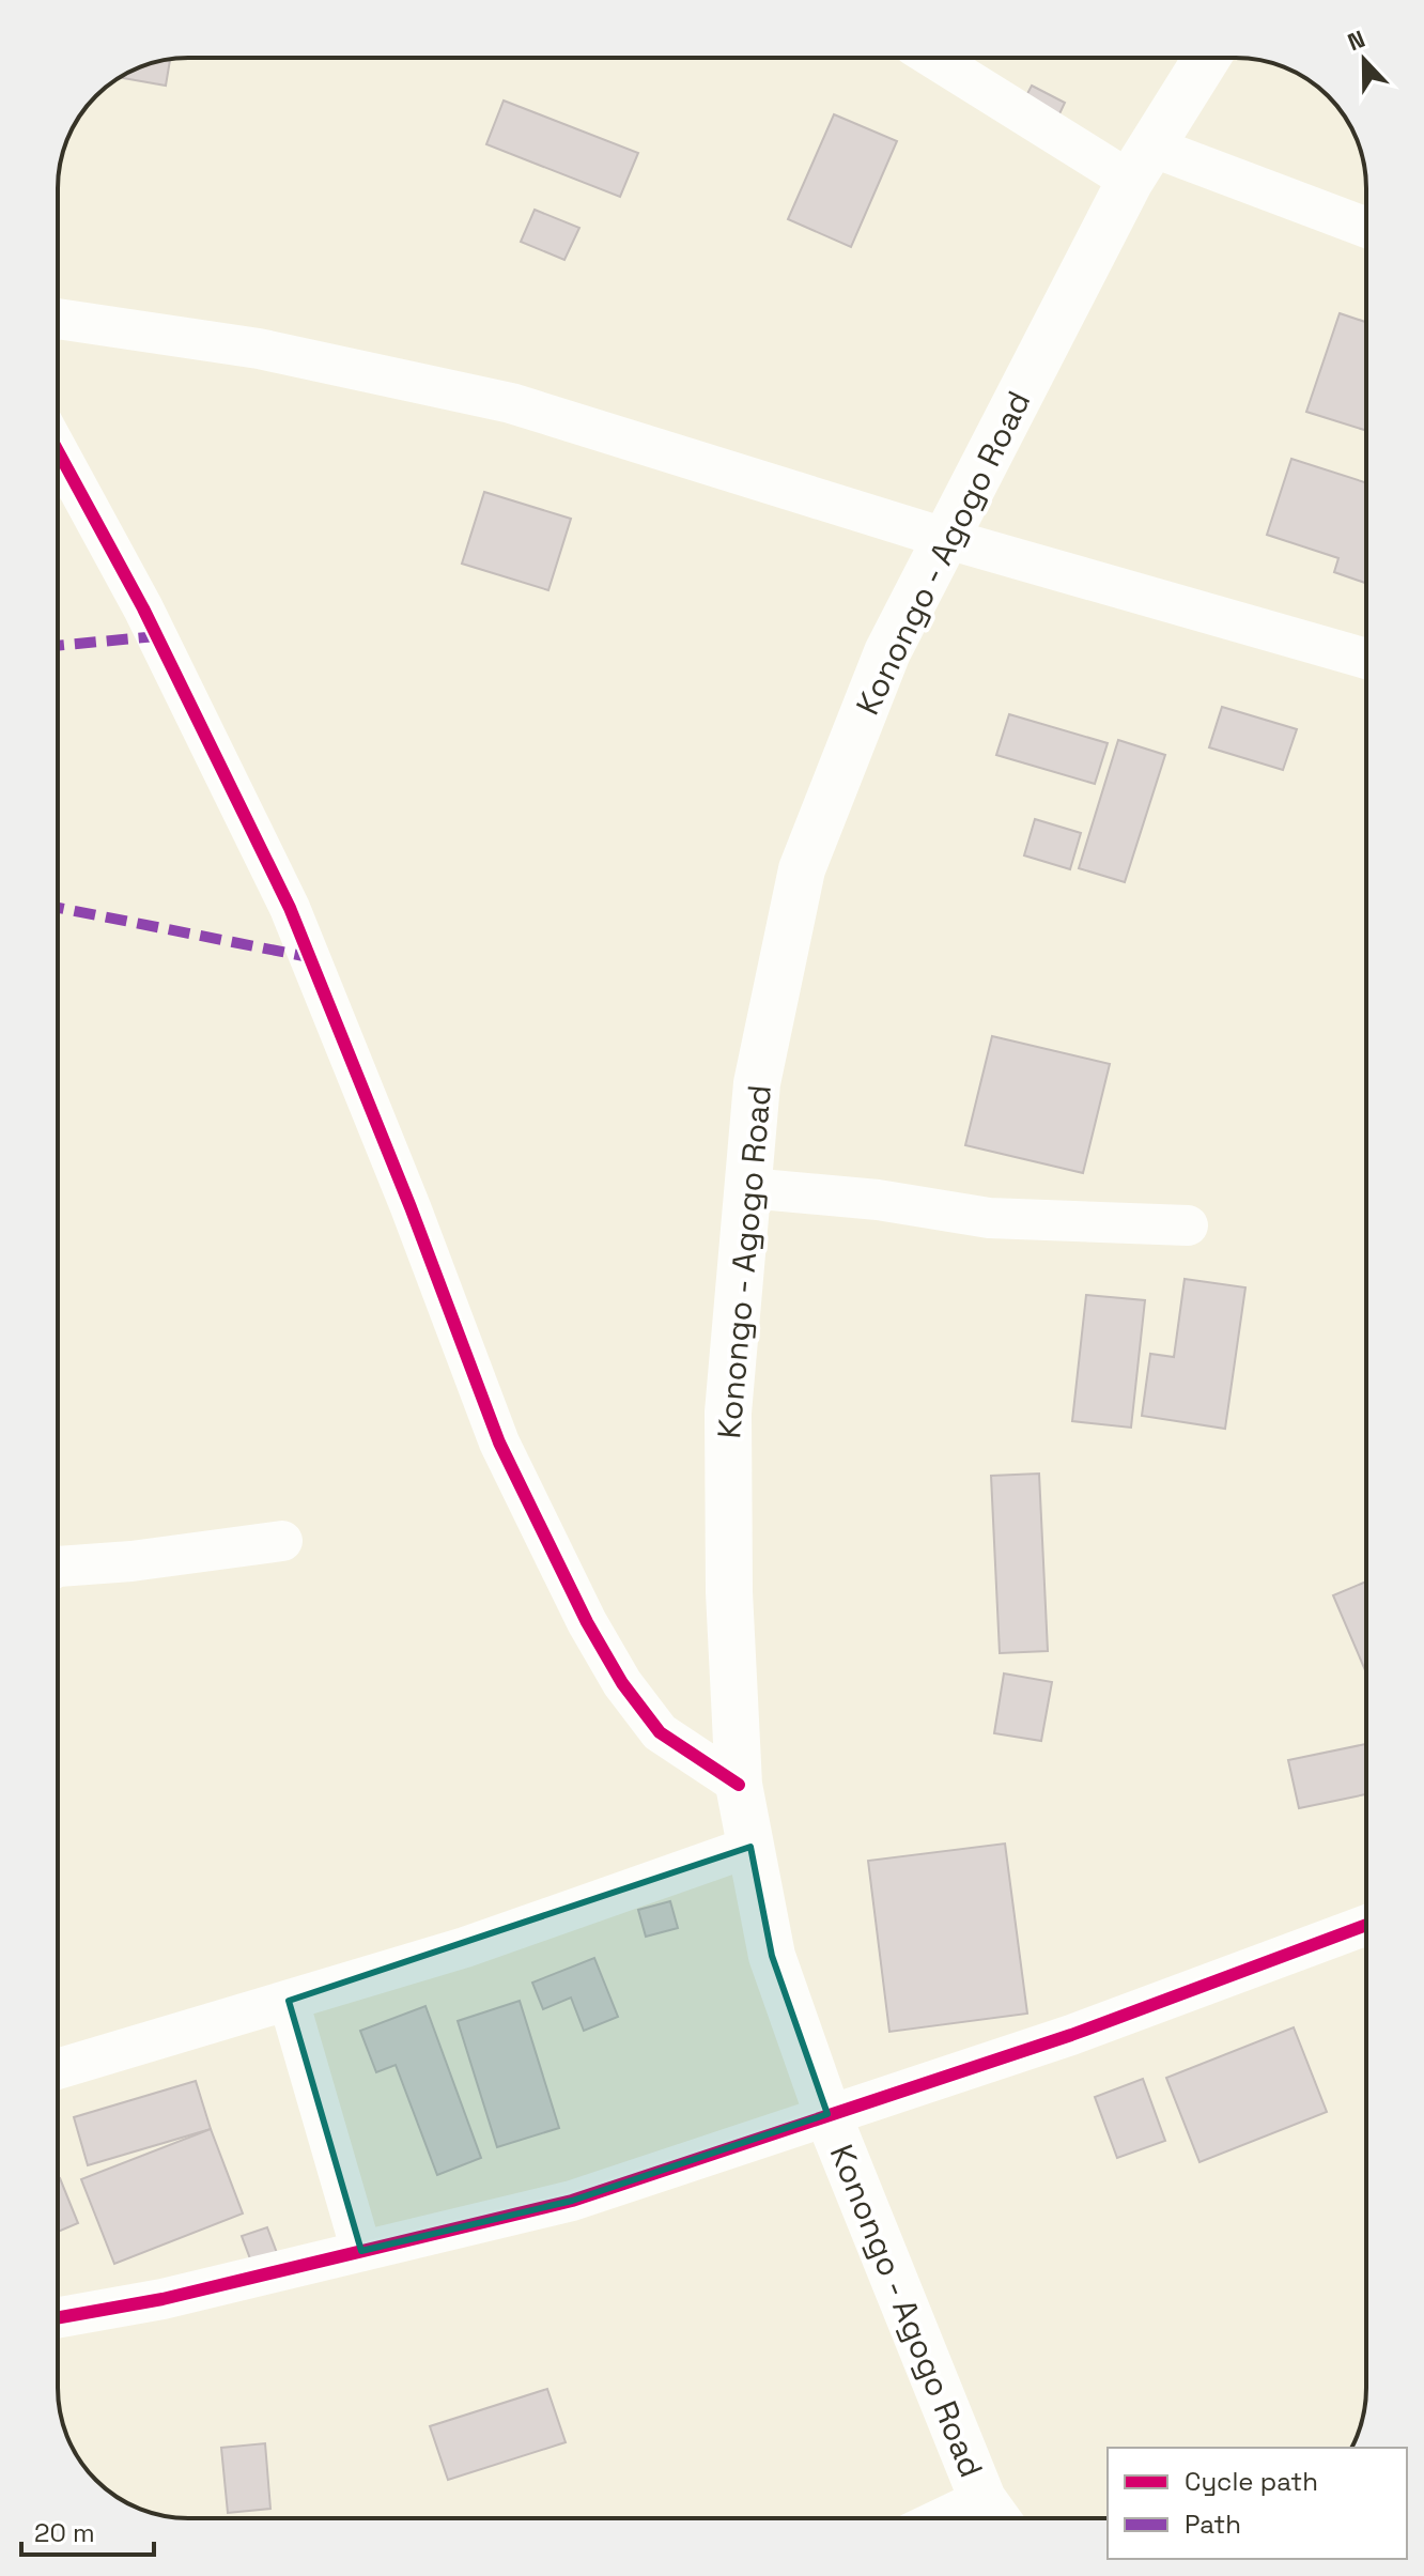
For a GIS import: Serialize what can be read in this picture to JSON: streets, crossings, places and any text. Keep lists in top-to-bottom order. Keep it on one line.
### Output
{"streets":{"main road":["Konongo - Agogo Road"]},"legend":["Cycle path","Path"],"scale_bar":"20 m","north":"top"}
